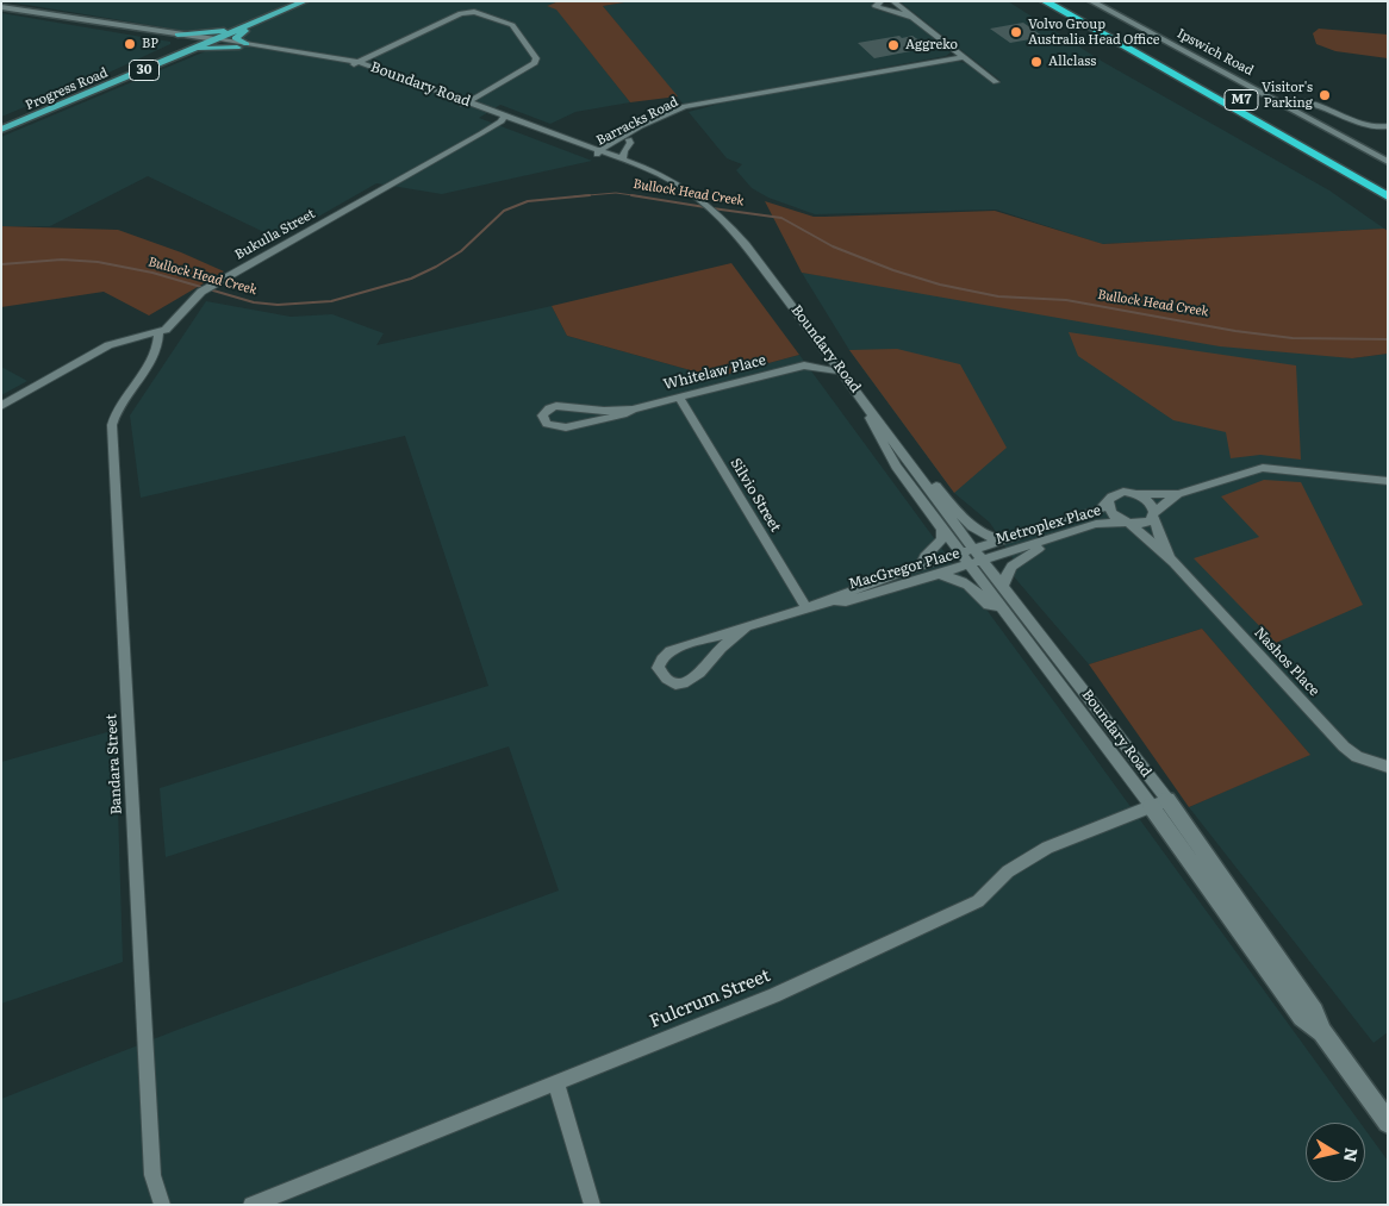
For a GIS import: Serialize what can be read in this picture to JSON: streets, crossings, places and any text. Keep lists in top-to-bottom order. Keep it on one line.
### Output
{"streets":{"highway":["M7"],"main road":["30","Progress Road"],"street":["Ipswich Road","Boundary Road","Barracks Road","Bukulla Street","Whitelaw Place","Silvio Street","Metroplex Place","MacGregor Place","Nashos Place","Bandara Street","Fulcrum Street"]},"crossings":[["Boundary Road","Progress Road"],["Boundary Road","Barracks Road"],["Boundary Road","Bukulla Street"],["Boundary Road","Whitelaw Place"],["Boundary Road","Metroplex Place"],["Boundary Road","MacGregor Place"],["Boundary Road","Fulcrum Street"],["Bukulla Street","Bandara Street"],["Whitelaw Place","Silvio Street"],["Silvio Street","MacGregor Place"],["Metroplex Place","MacGregor Place"],["Metroplex Place","Nashos Place"]],"water":["Bullock Head Creek"],"places":["Volvo Group Australia Head Office","BP","Aggreko","Allclass","Visitor's Parking"],"north":"right"}
